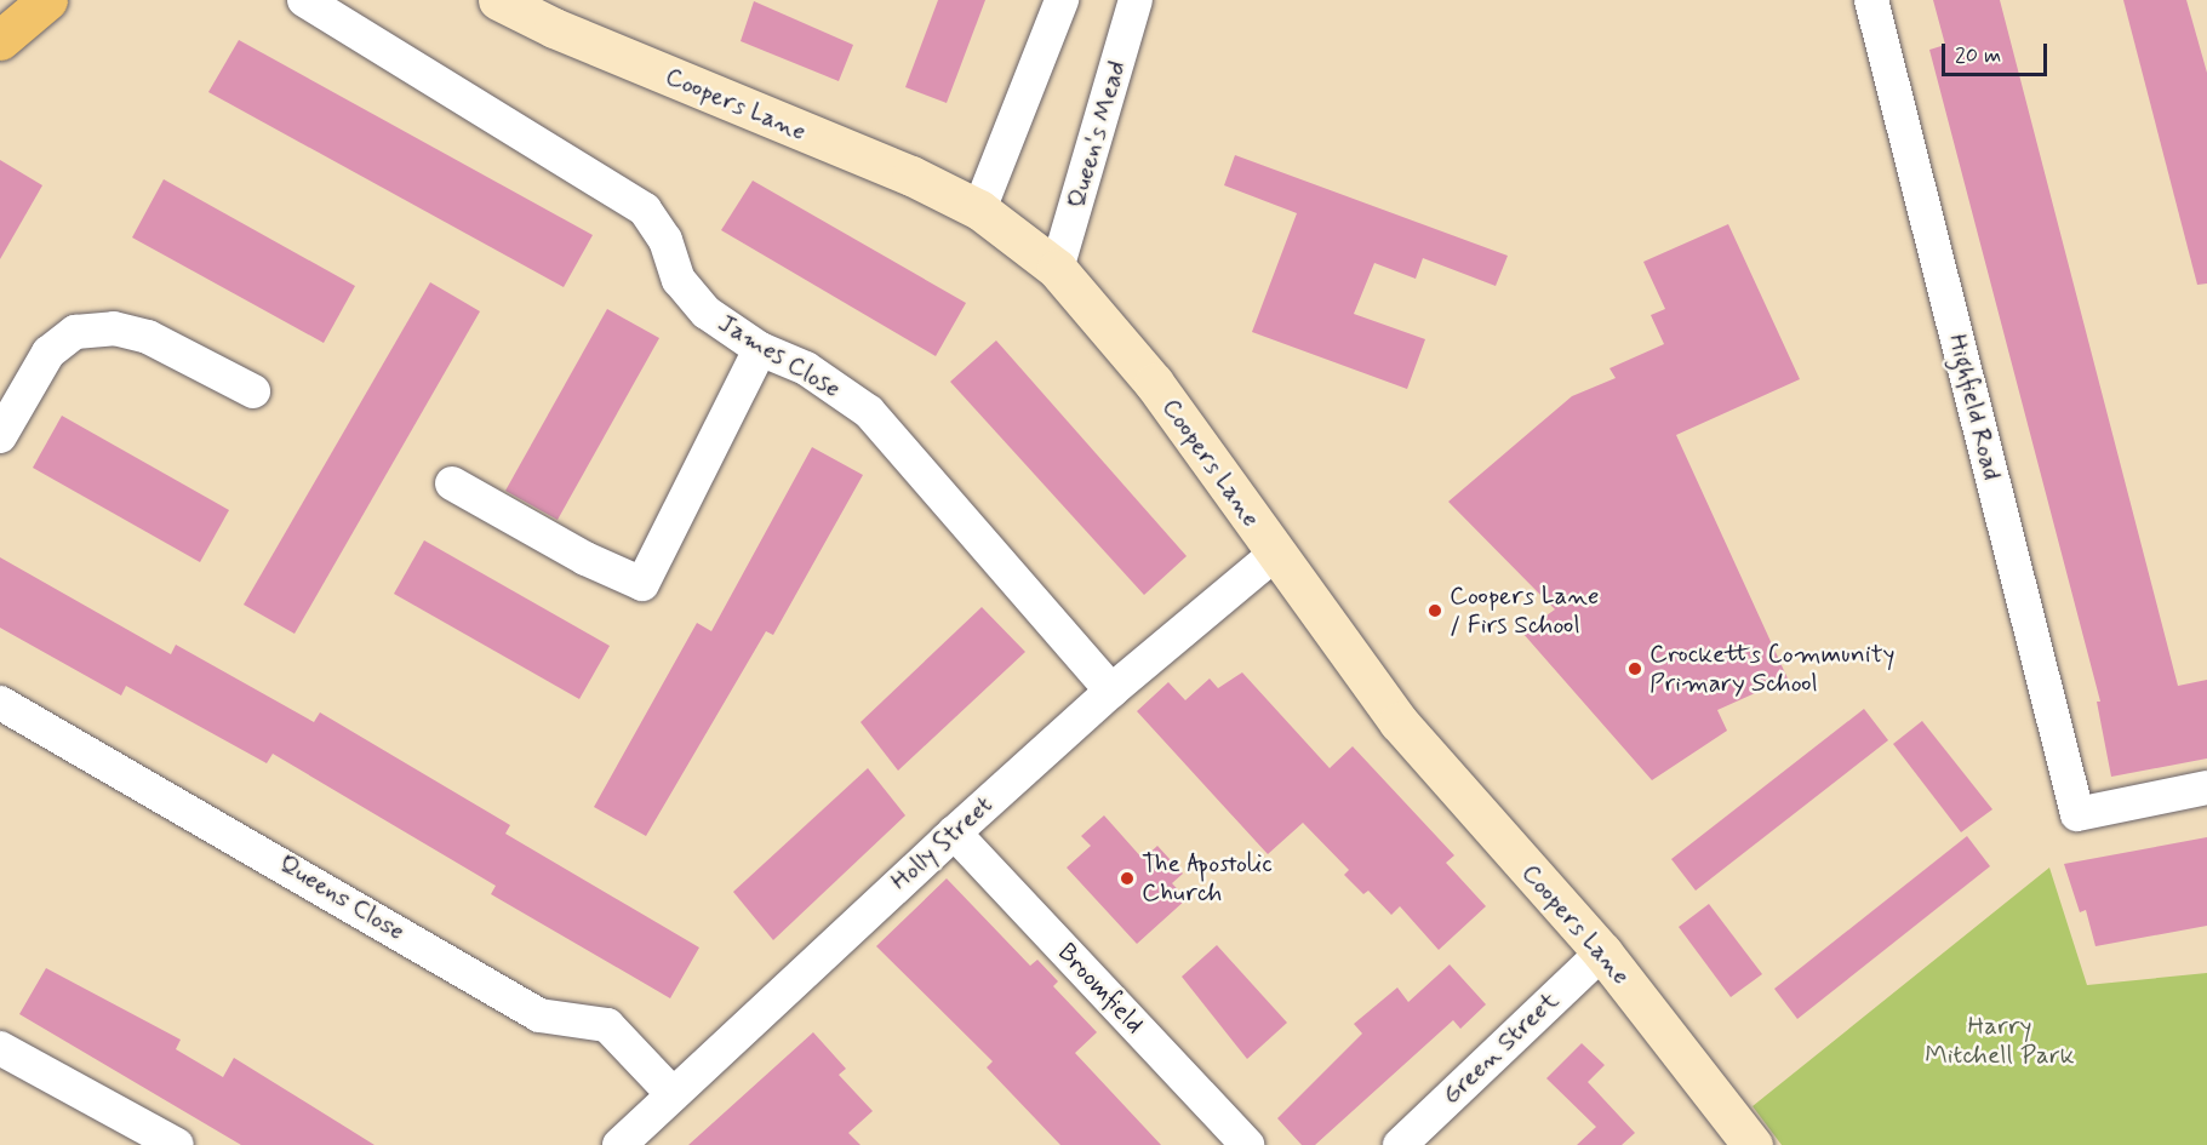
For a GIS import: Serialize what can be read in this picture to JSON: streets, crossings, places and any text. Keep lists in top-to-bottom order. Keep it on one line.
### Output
{"streets":{"street":["Coopers Lane","Queen's Mead","James Close","Highfield Road","Holly Street","Queens Close","Broomfield","Green Street"]},"crossings":[["Coopers Lane","Queen's Mead"],["Coopers Lane","Holly Street"],["Coopers Lane","Green Street"],["James Close","Holly Street"],["Holly Street","Queens Close"],["Holly Street","Broomfield"]],"parks":["Harry Mitchell Park"],"places":["Coopers Lane / Firs School","Crocketts Community Primary School","The Apostolic Church"],"scale_bar":"20 m"}
